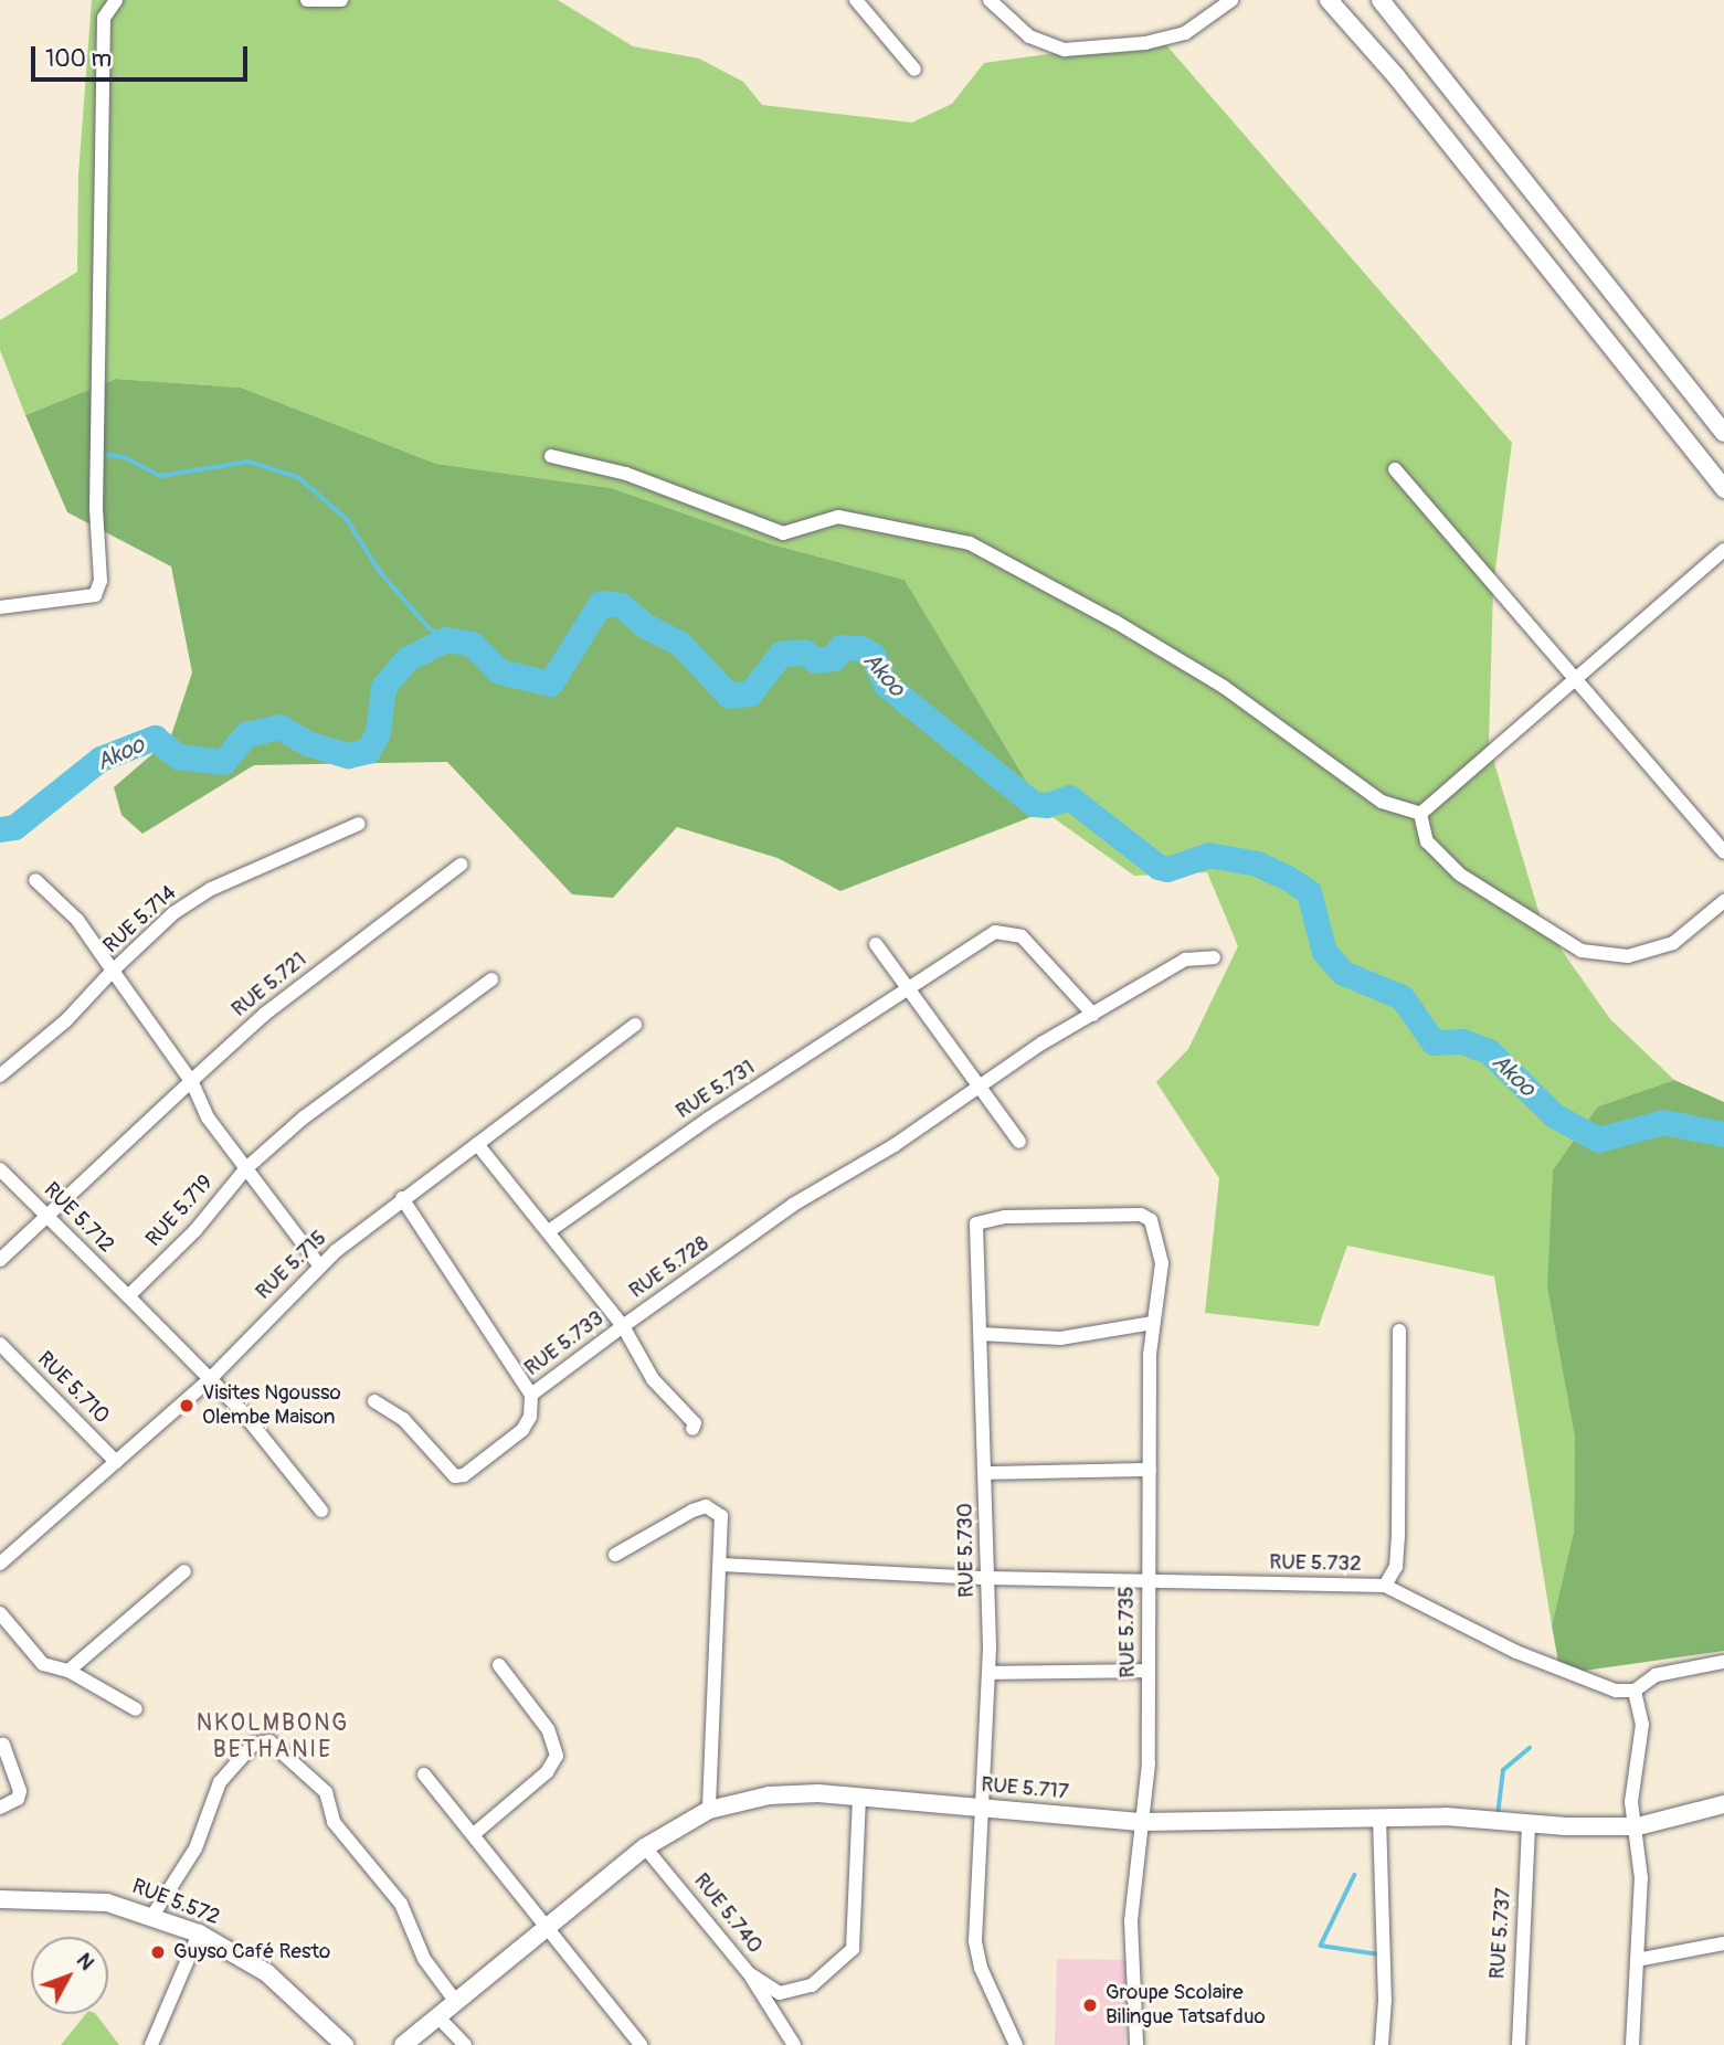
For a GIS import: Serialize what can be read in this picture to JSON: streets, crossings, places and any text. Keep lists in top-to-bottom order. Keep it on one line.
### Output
{"streets":{"street":["RUE 5.714","RUE 5.721","RUE 5.731","RUE 5.719","RUE 5.712","RUE 5.715","RUE 5.728","RUE 5.733","RUE 5.710","RUE 5.730","RUE 5.732","RUE 5.735","RUE 5.717","RUE 5.572","RUE 5.740","RUE 5.737"]},"crossings":[["RUE 5.714","RUE 5.721"],["RUE 5.721","RUE 5.712"],["RUE 5.731","RUE 5.728"],["RUE 5.719","RUE 5.712"],["RUE 5.715","RUE 5.728"],["RUE 5.715","RUE 5.710"],["RUE 5.728","RUE 5.733"],["RUE 5.730","RUE 5.732"],["RUE 5.730","RUE 5.735"],["RUE 5.730","RUE 5.717"],["RUE 5.732","RUE 5.735"],["RUE 5.735","RUE 5.717"],["RUE 5.717","RUE 5.740"],["RUE 5.717","RUE 5.737"]],"districts":["NKOLMBONG BETHANIE"],"water":["Akoo"],"places":["Visites Ngousso Olembe Maison","Guyso Café Resto","Groupe Scolaire Bilingue Tatsafduo"],"scale_bar":"100 m","north":"top right"}
